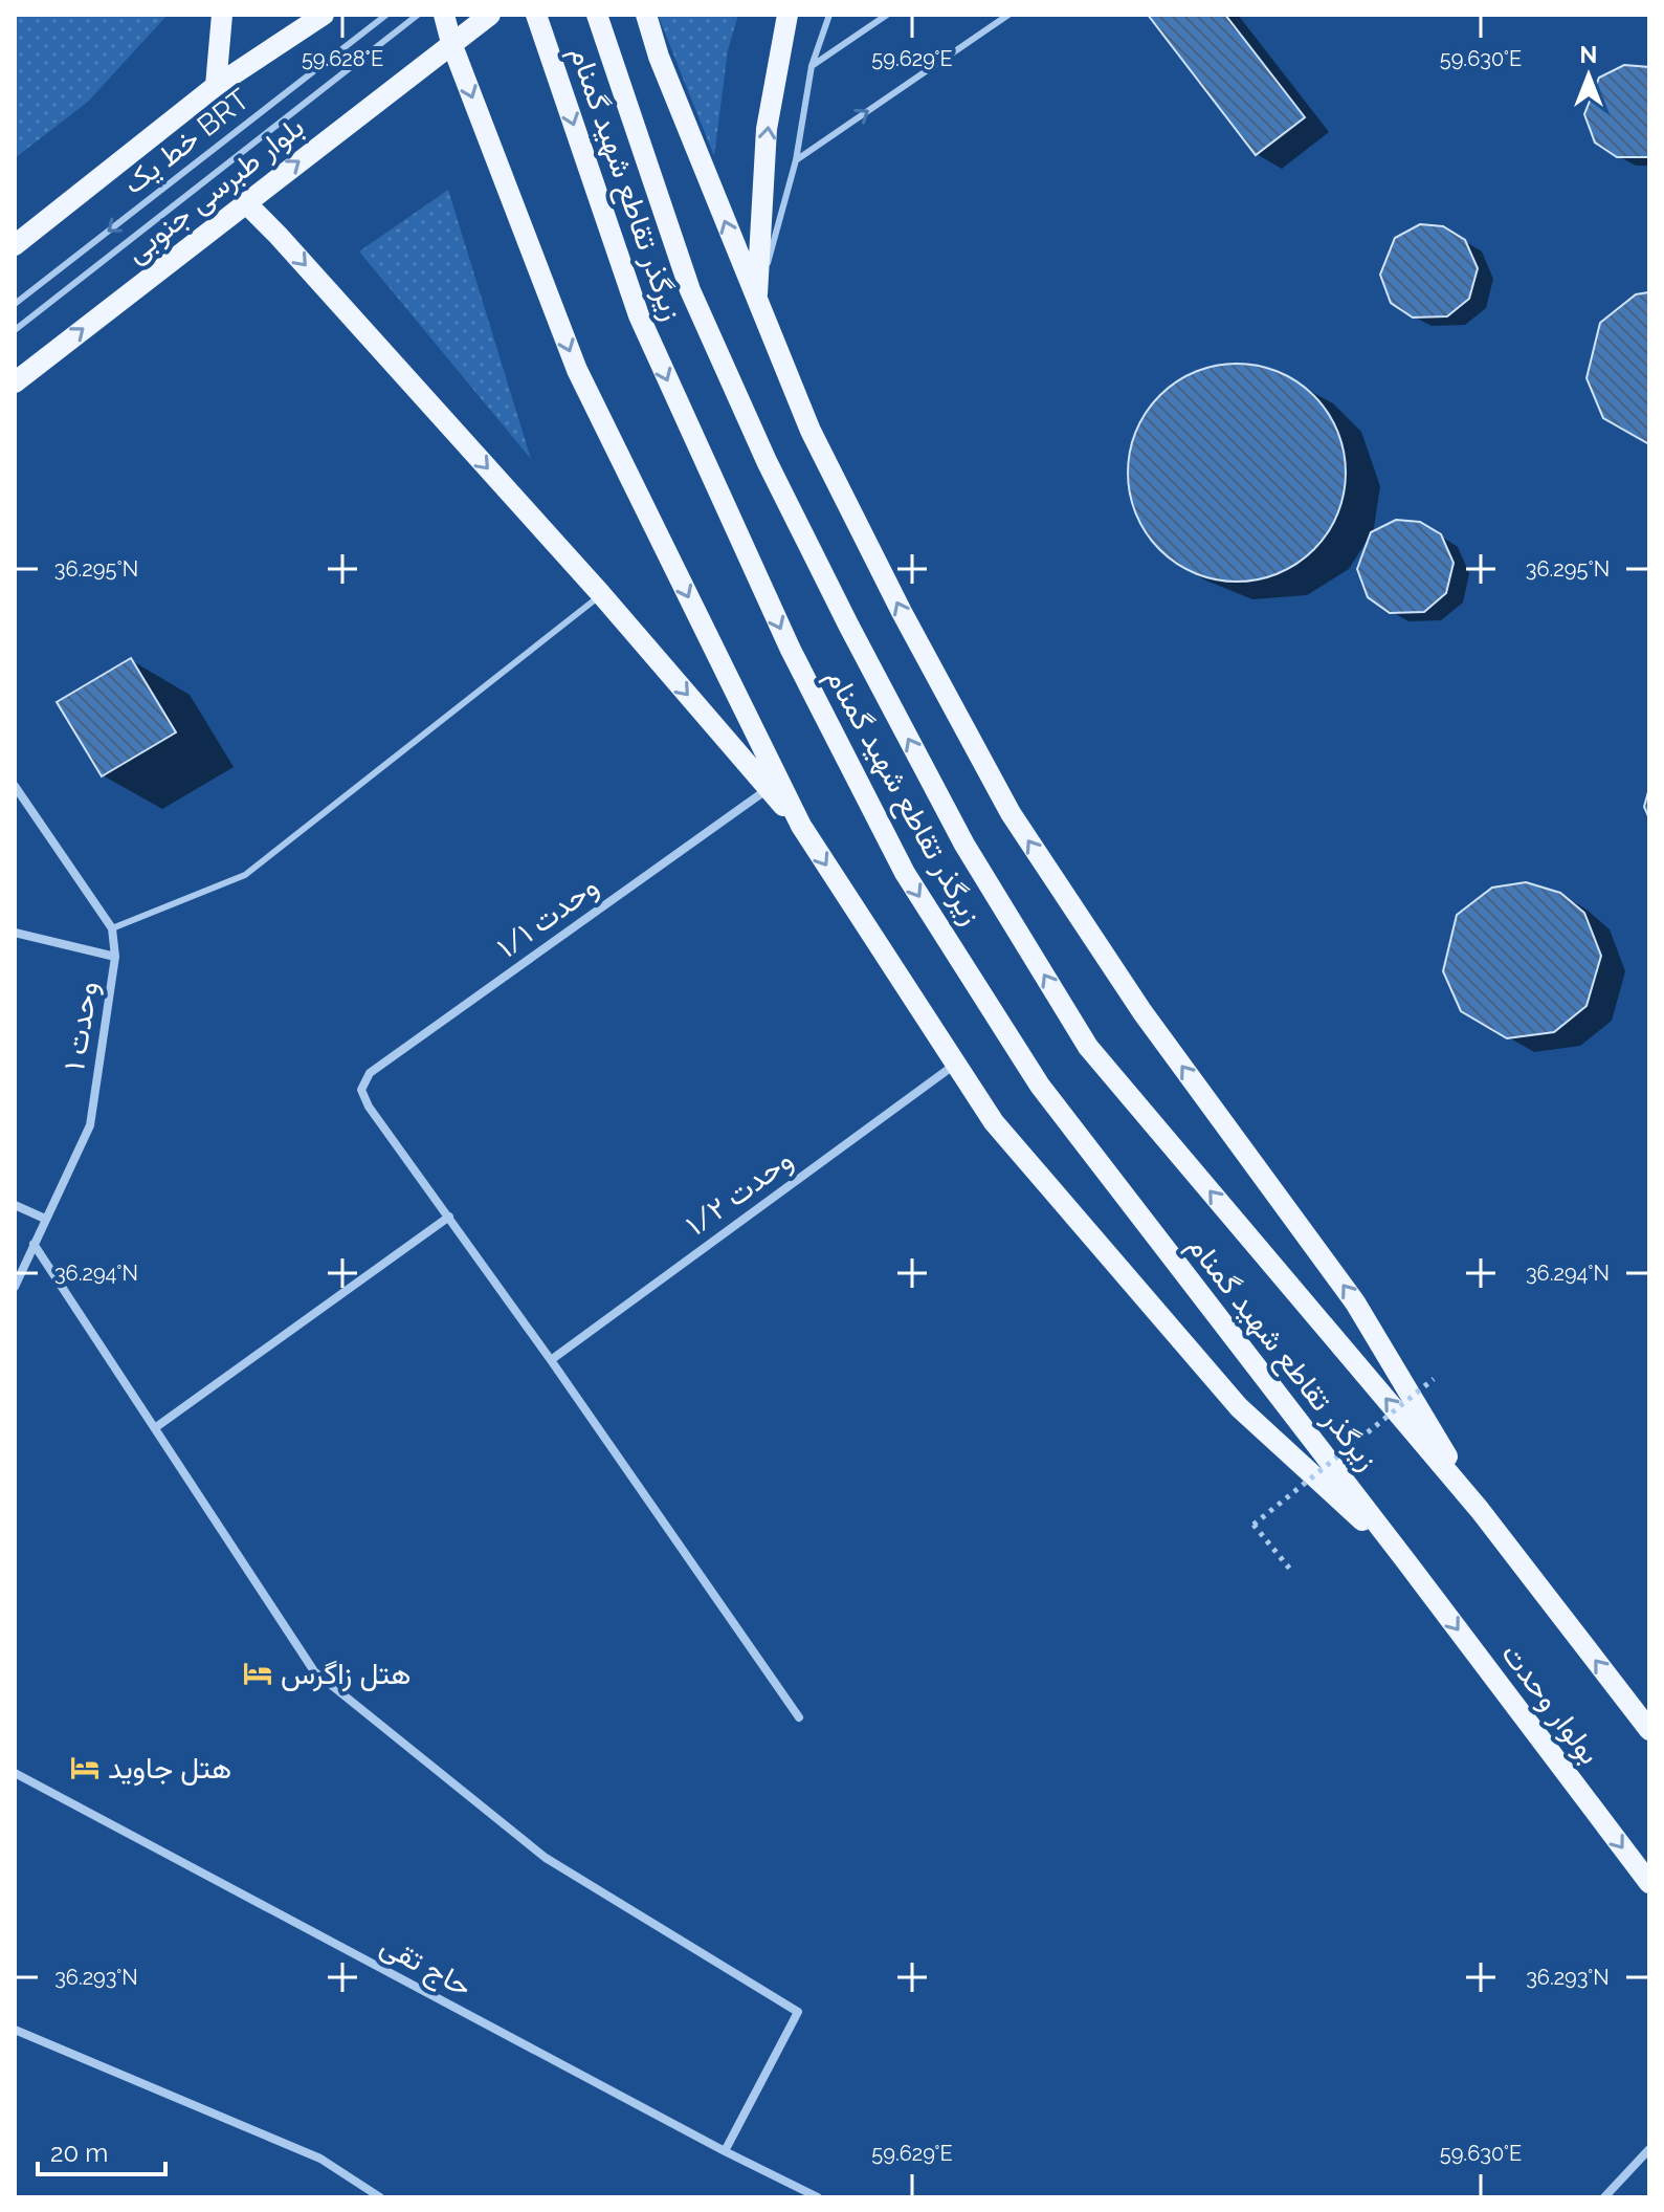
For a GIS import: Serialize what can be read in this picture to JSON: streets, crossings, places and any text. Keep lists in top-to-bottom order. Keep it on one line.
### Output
{"streets":{"main road":["زیرگذر تقاطع شهید گمنام","بلوار طبرسی جنوبی","بولوار وحدت"],"street":["وحدت ۱/۱","وحدت ۱","وحدت ۱/۲","حاج تقی"],"lane":["خط یک BRT"]},"crossings":[["زیرگذر تقاطع شهید گمنام","بولوار وحدت"]],"places":{"hotel":["هتل زاگرس","هتل جاوید"]},"scale_bar":"20 m","north":"top","coordinates":["59.628°E","59.629°E","59.630°E","36.295°N","36.294°N","36.293°N"]}
